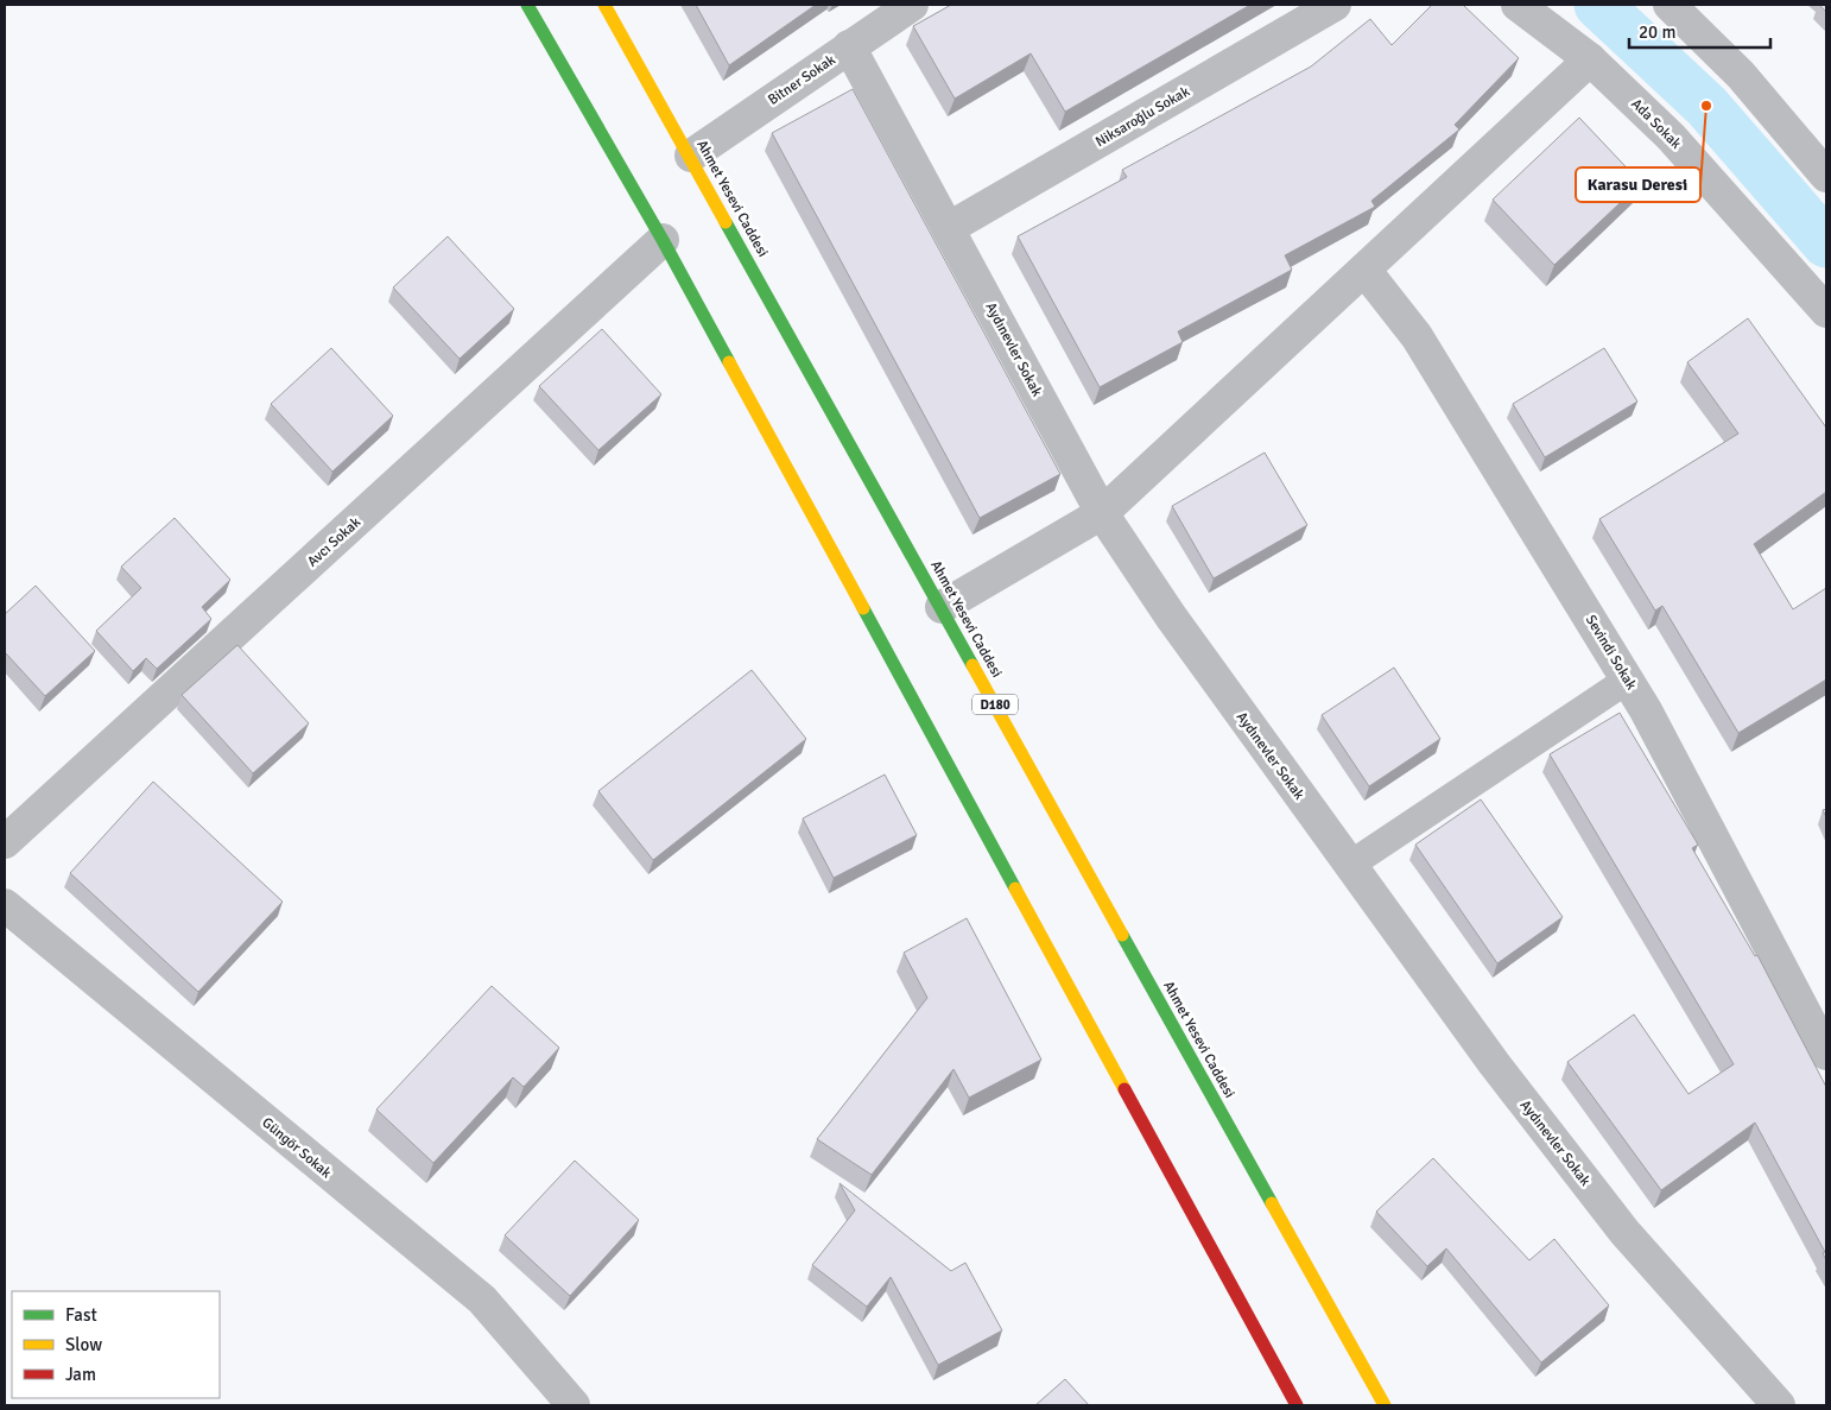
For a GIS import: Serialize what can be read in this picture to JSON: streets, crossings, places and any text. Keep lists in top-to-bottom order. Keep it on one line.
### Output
{"streets":{"highway":["Ahmet Yesevi Caddesi","D180"],"street":["Bitner Sokak","Niksaroğlu Sokak","Ada Sokak","Aydınevler Sokak","Avcı Sokak","Sevindi Sokak","Güngör Sokak"]},"crossings":[["Bitner Sokak","Ahmet Yesevi Caddesi"],["Bitner Sokak","Aydınevler Sokak"],["Niksaroğlu Sokak","Aydınevler Sokak"]],"places":["Karasu Deresi"],"legend":["Fast","Slow","Jam"],"scale_bar":"20 m"}
